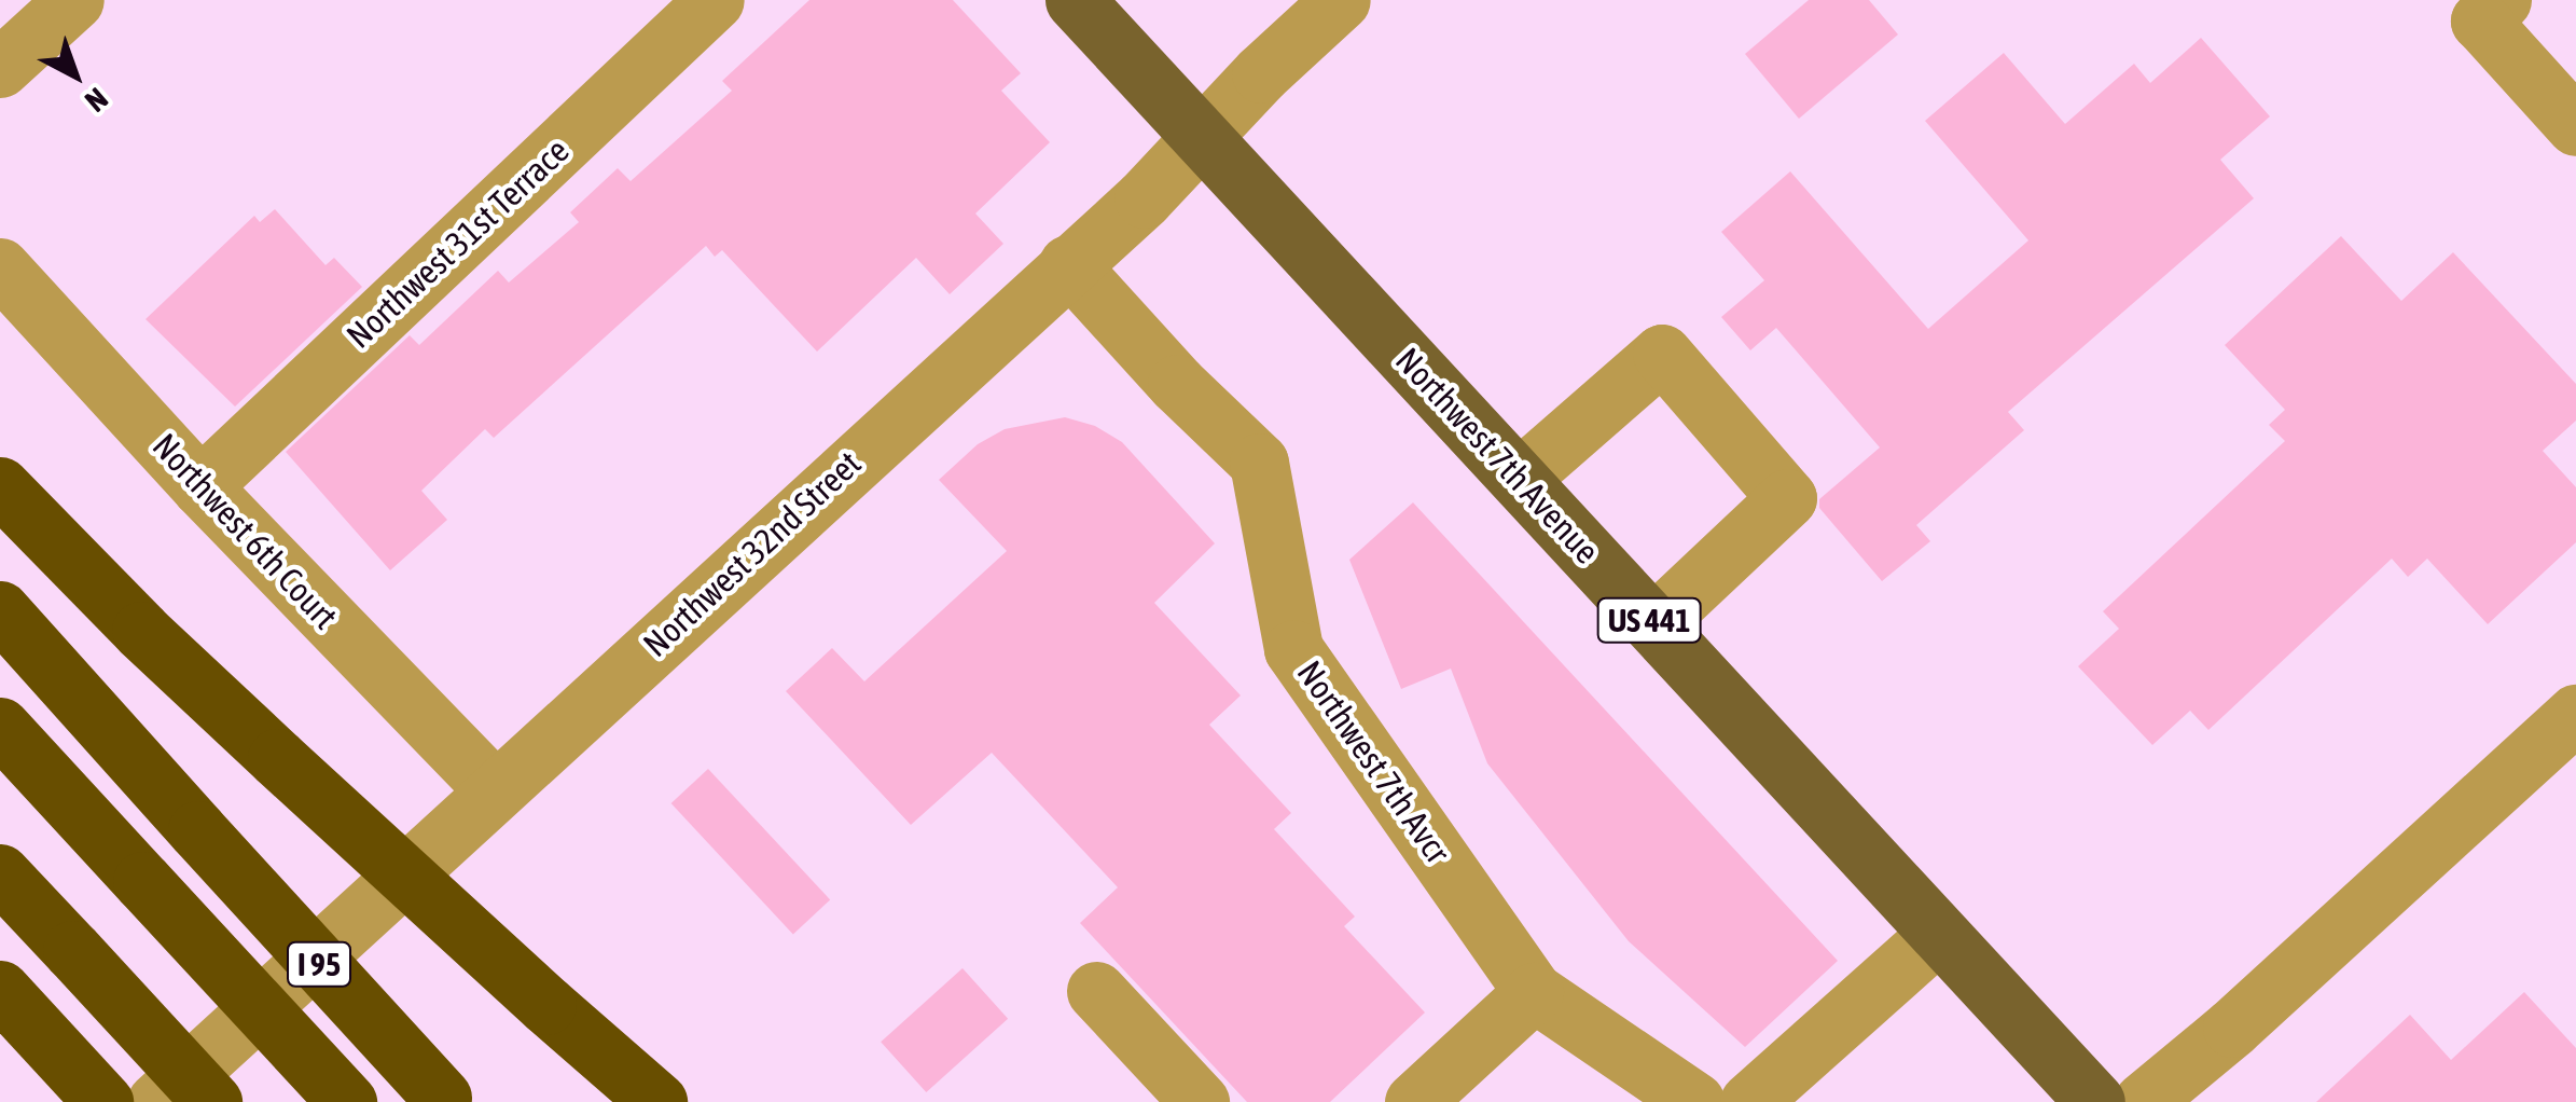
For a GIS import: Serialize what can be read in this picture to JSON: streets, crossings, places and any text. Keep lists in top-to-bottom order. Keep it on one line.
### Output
{"streets":{"highway":["I 95"],"main road":["Northwest 7th Avenue","US 441"],"street":["Northwest 31st Terrace","Northwest 6th Court","Northwest 32nd Street","Northwest 7th Avcr"]},"crossings":[["Northwest 31st Terrace","Northwest 6th Court"],["Northwest 7th Avenue","Northwest 32nd Street"],["Northwest 6th Court","Northwest 32nd Street"],["Northwest 32nd Street","Northwest 7th Avcr"]],"north":"bottom right"}
